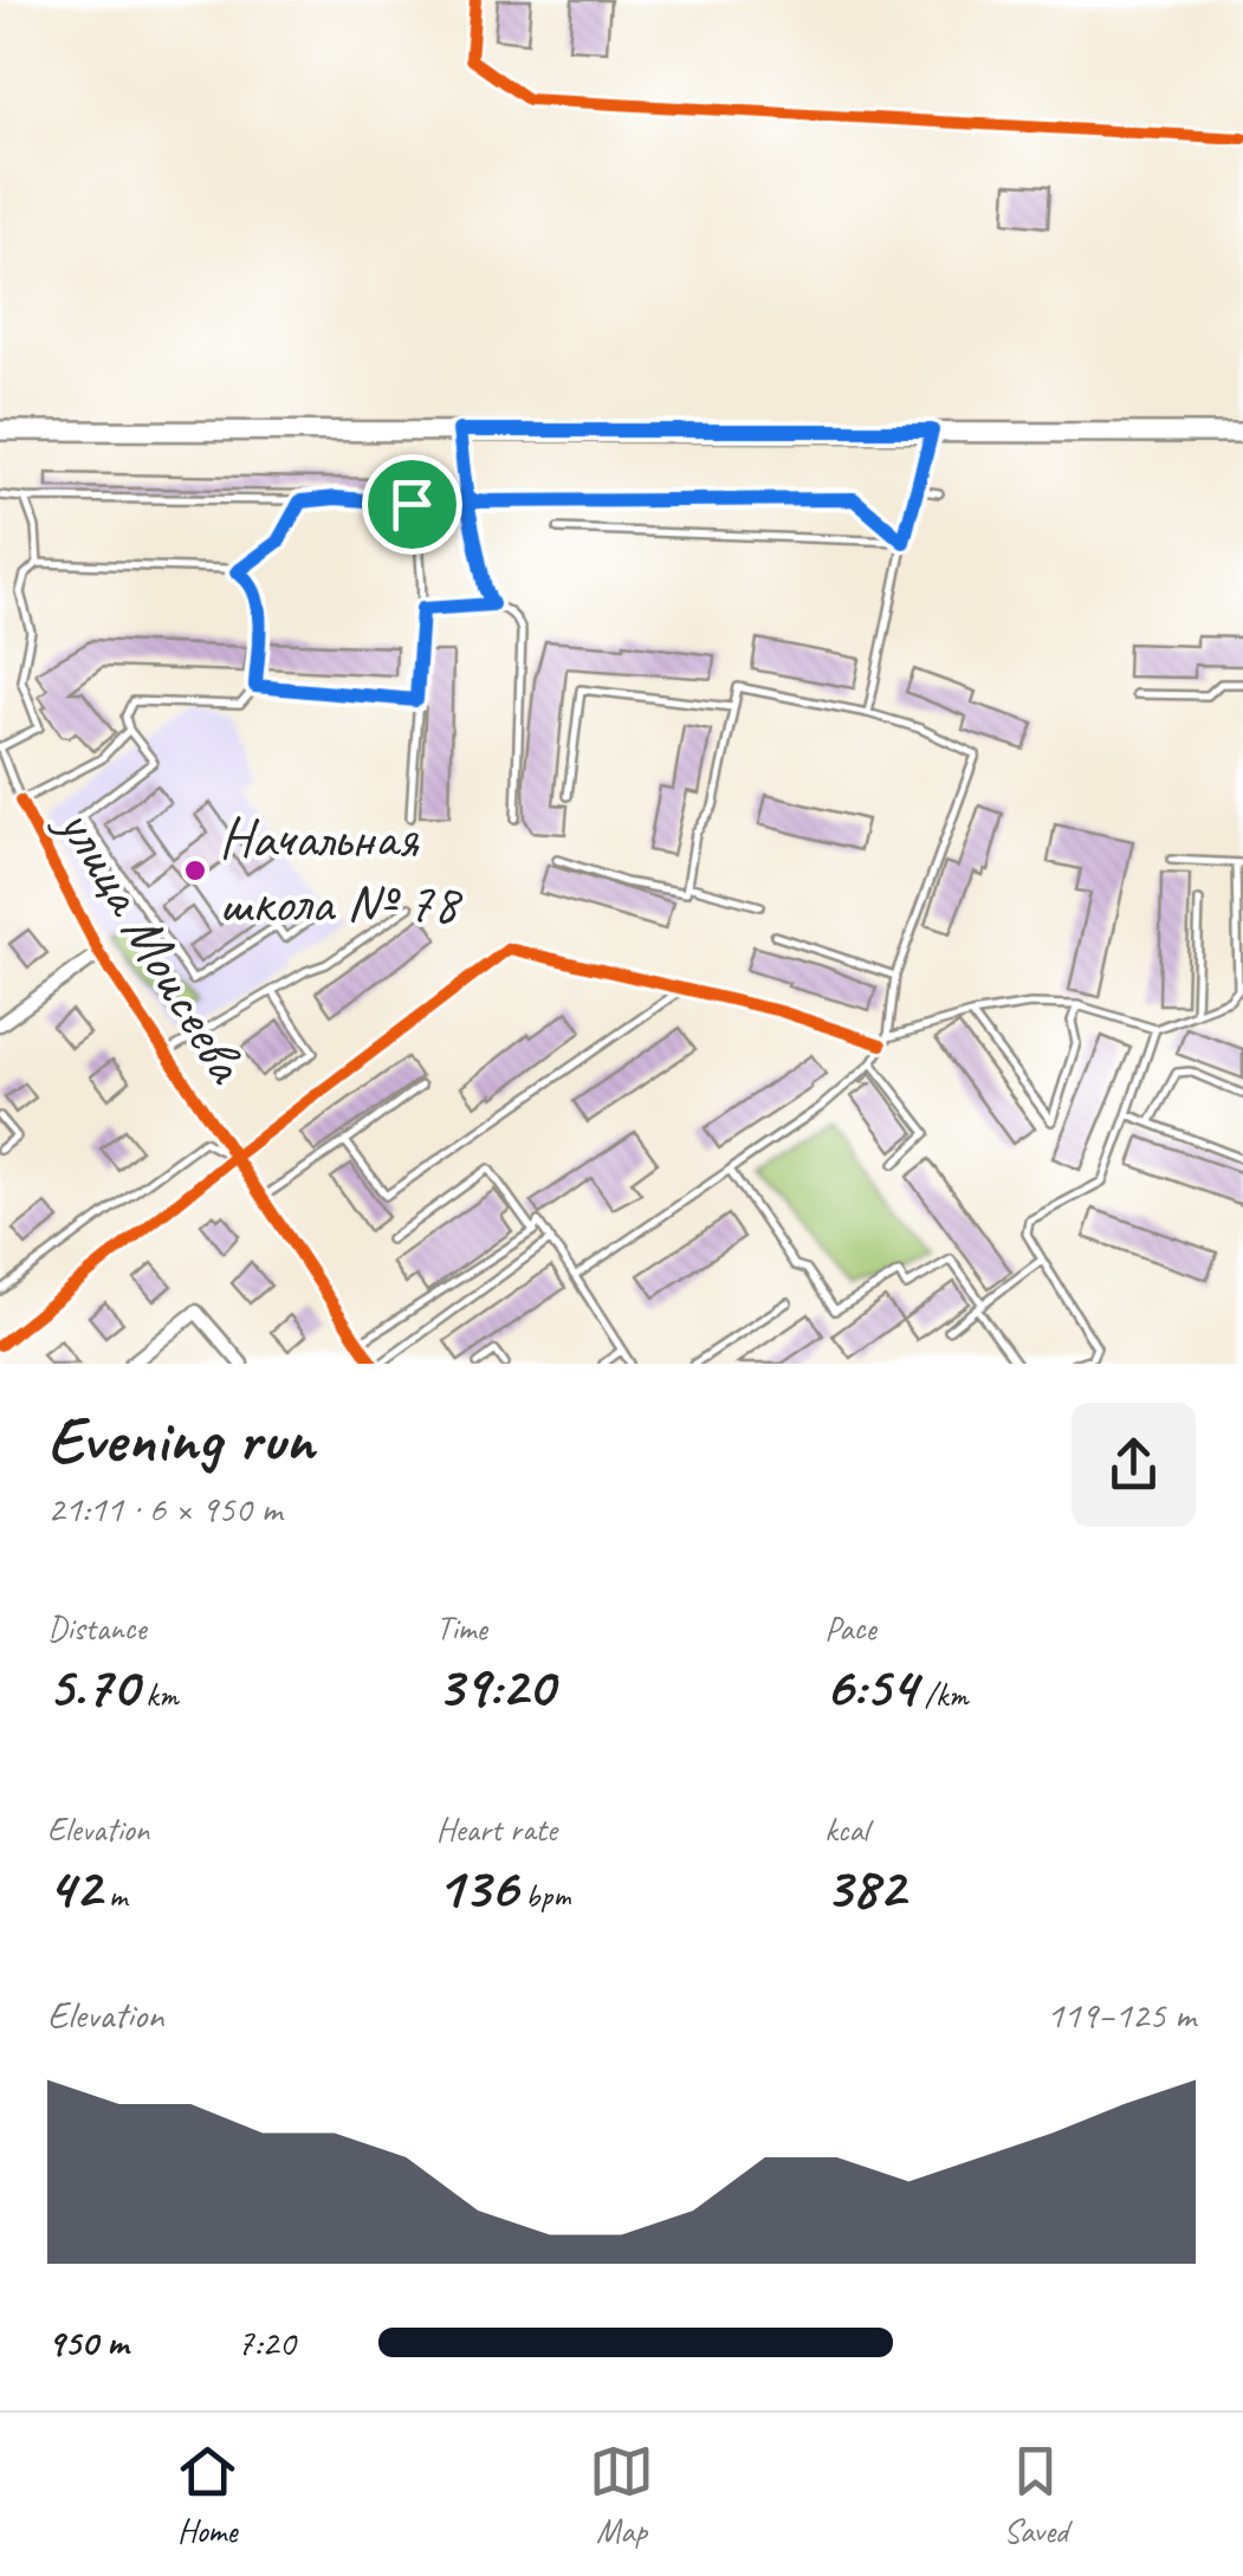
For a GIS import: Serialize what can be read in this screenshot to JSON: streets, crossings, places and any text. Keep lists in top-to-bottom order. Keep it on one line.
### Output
{"streets":{"street":["улица Моисеева"]},"places":["Начальная школа № 78"],"page":{"heading":["Evening run","21:11 · 6 × 950 m"],"stats":[["Distance","5.70 km"],["Time","39:20"],["Pace","6:54 /km"],["Elevation","42 m"],["Heart rate","136 bpm"],["kcal","382"]],"chart":["Elevation","119–125 m"],"list":[{"name":"950 m","note":"7:20"}],"tabs":["Home","Map","Saved"]}}
